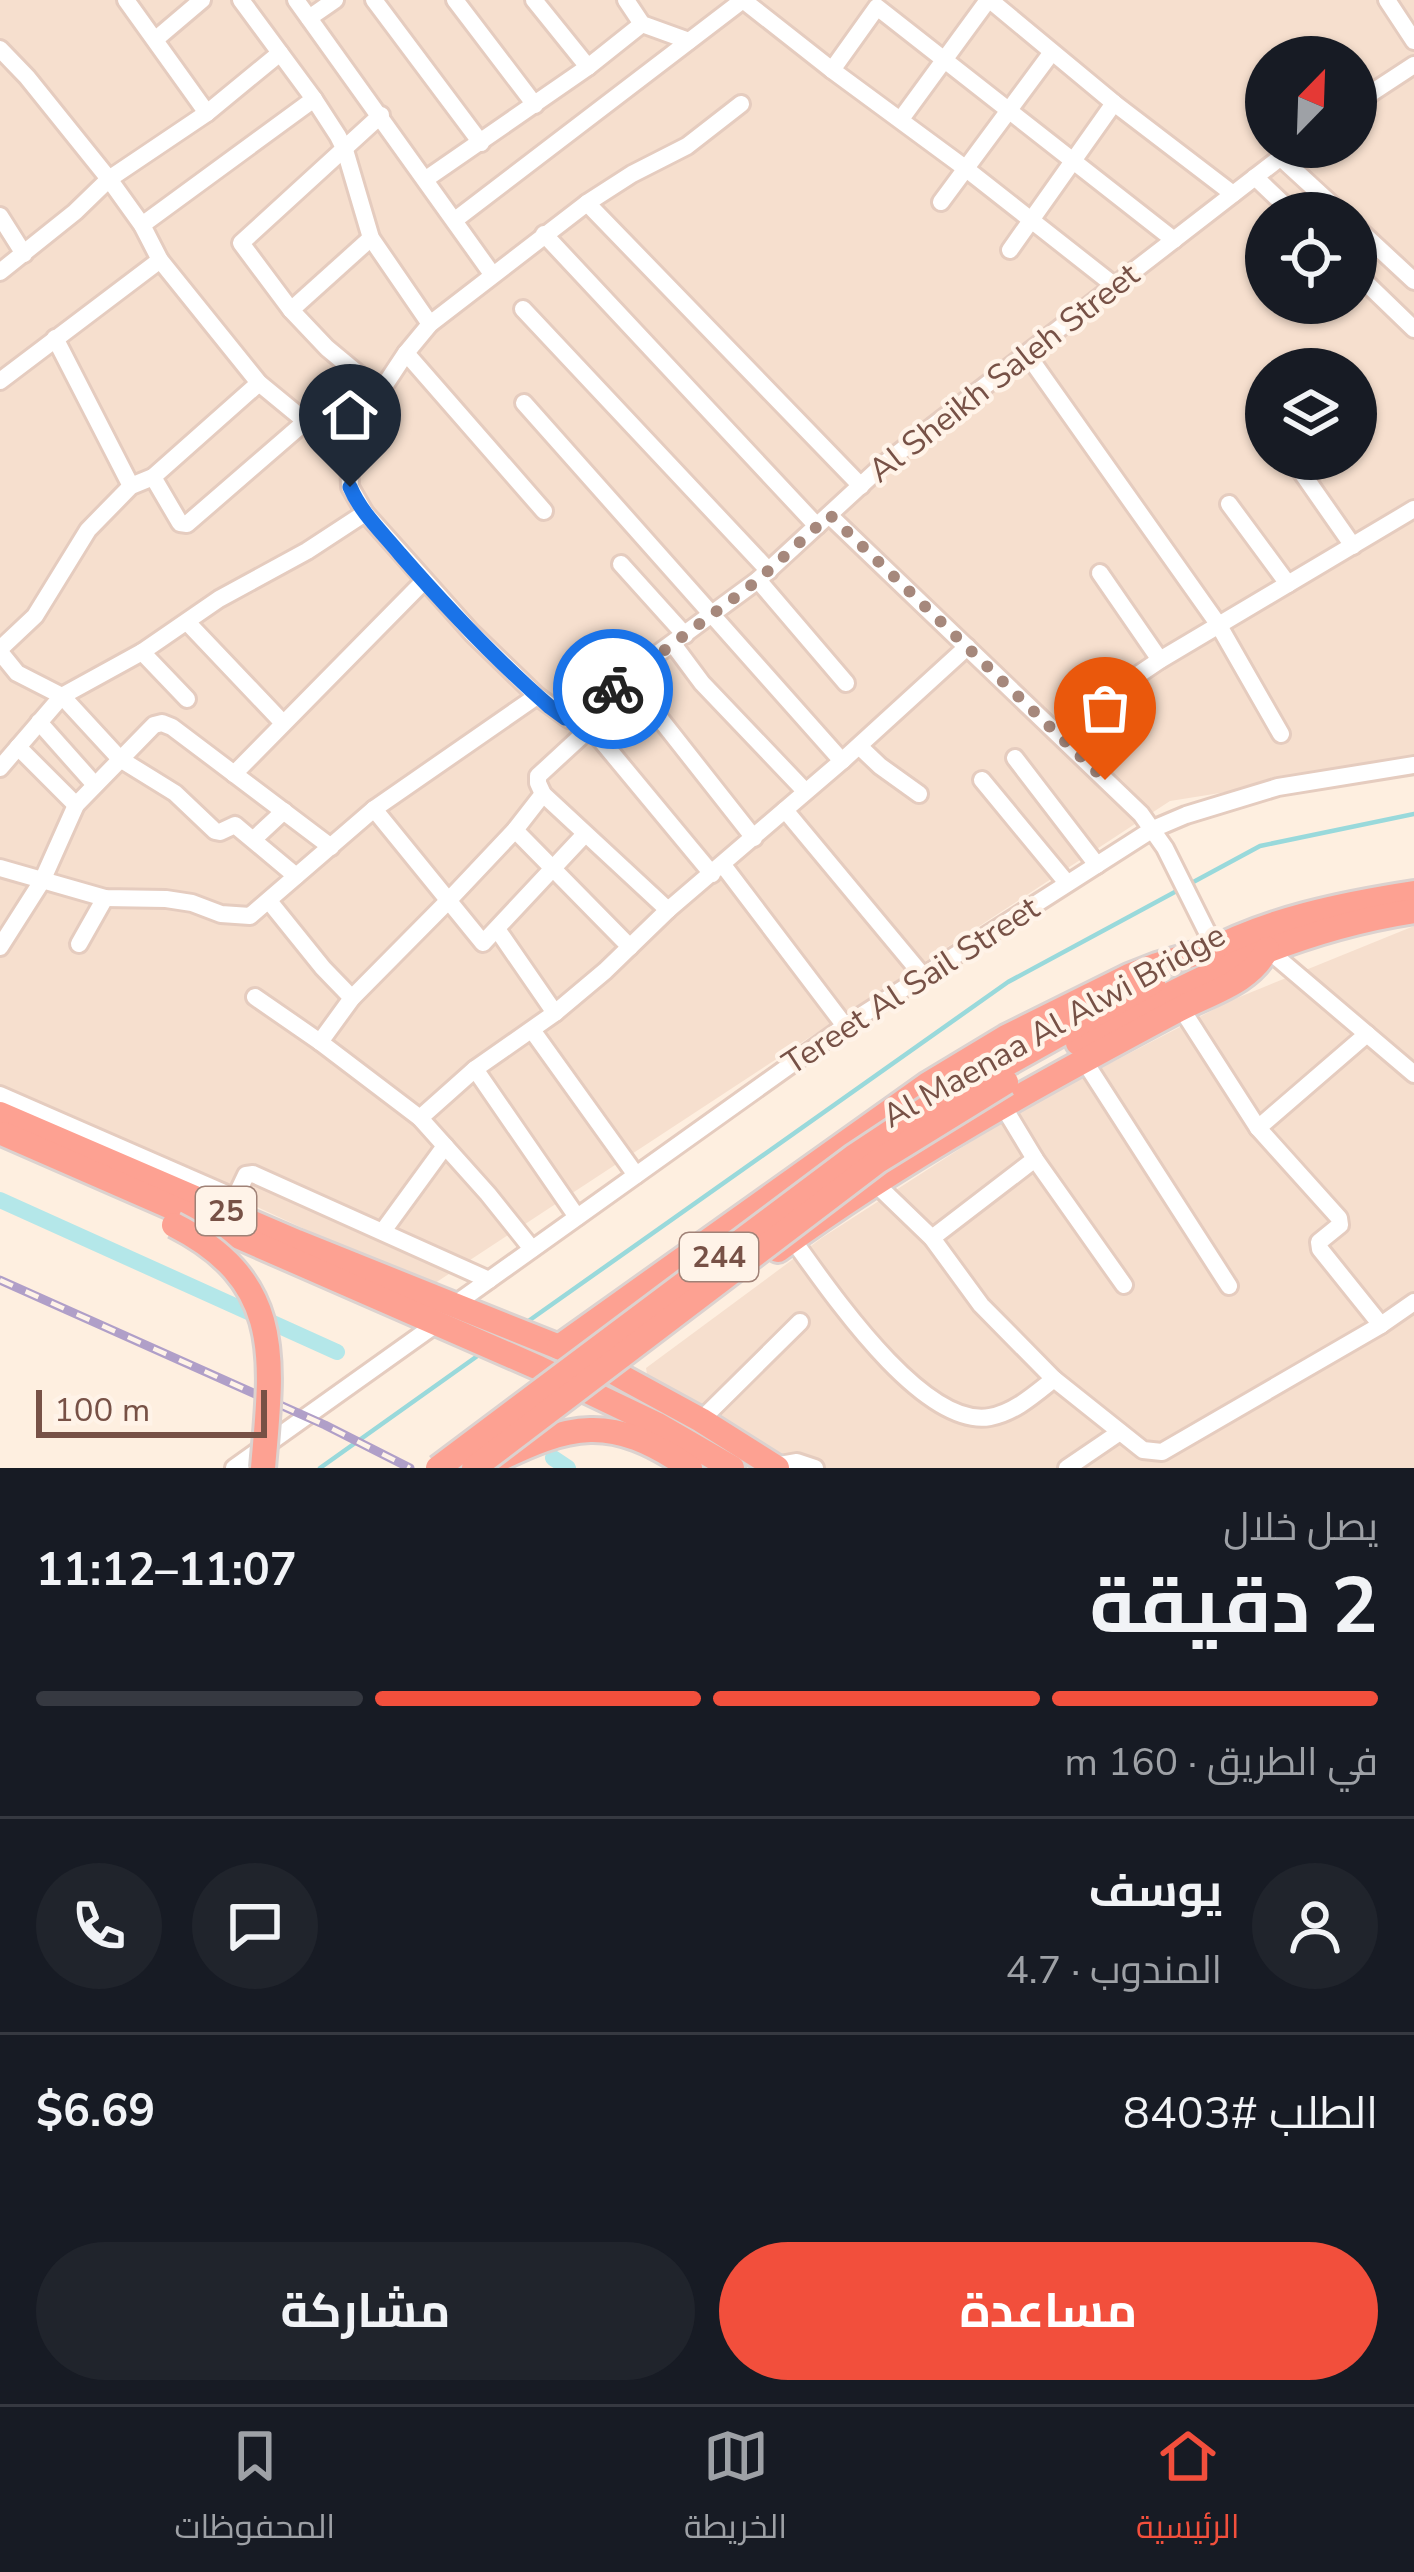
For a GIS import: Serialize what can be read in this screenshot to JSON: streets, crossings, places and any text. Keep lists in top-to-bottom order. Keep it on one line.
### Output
{"streets":{"highway":["Al Maenaa Al Alwi Bridge","25","244"],"street":["Al Sheikh Saleh Street","Tereet Al Sail Street"]},"crossings":[["Tereet Al Sail Street","25"],["Al Maenaa Al Alwi Bridge","244"]],"scale_bar":"100 m","north":"top right","page":{"scale":"100 m","heading":["2 دقيقة","يصل خلال","11:07–11:12"],"panel":["يوسف","المندوب · 4.7","الطلب #8403","$6.69"],"bar":"في الطريق · 160 m","buttons":["مساعدة","مشاركة"],"tabs":["الرئيسية","الخريطة","المحفوظات"]}}
